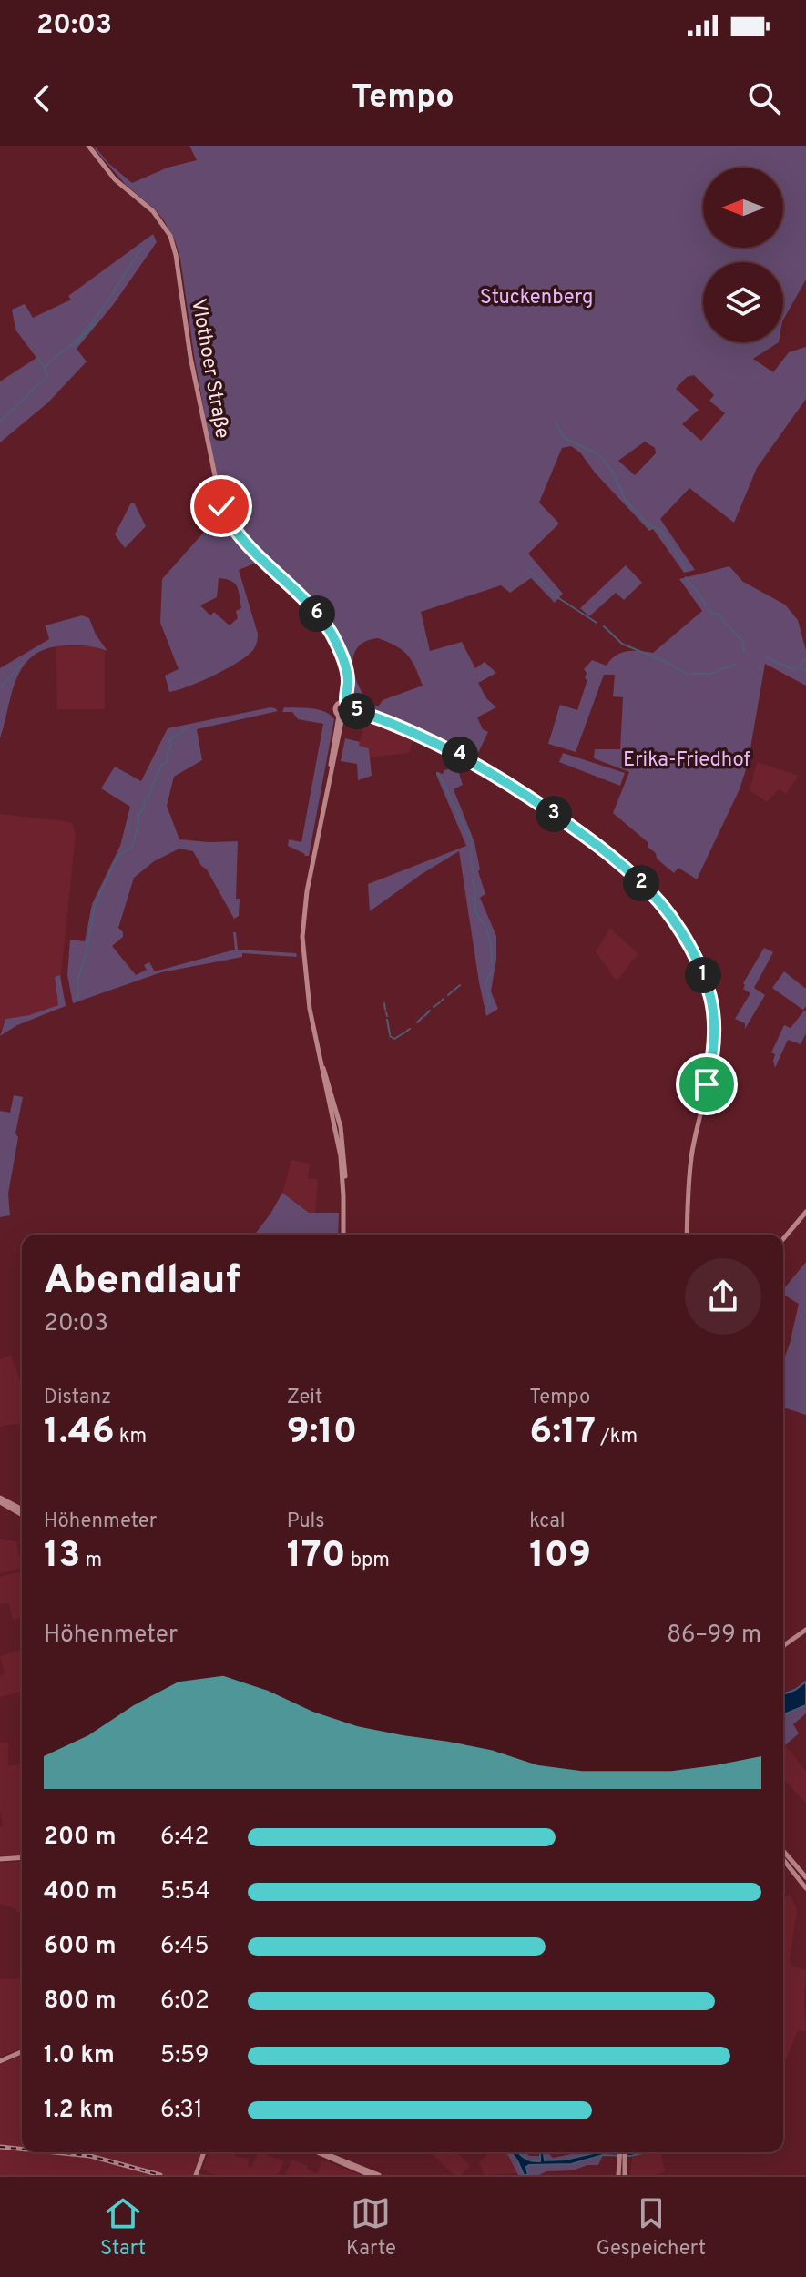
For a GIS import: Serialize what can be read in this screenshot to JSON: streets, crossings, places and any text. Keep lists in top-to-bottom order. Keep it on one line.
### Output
{"streets":{"main road":["Vlothoer Straße"]},"parks":["Stuckenberg","Erika-Friedhof"],"north":"left","page":{"status":"20:03","header":"Tempo","pins":["6","5","4","3","2","1"],"heading":["Abendlauf","20:03"],"stats":[["Distanz","1.46 km"],["Zeit","9:10"],["Tempo","6:17 /km"],["Höhenmeter","13 m"],["Puls","170 bpm"],["kcal","109"]],"chart":["Höhenmeter","86–99 m"],"list":[{"name":"200 m","note":"6:42"},{"name":"400 m","note":"5:54"},{"name":"600 m","note":"6:45"},{"name":"800 m","note":"6:02"},{"name":"1.0 km","note":"5:59"},{"name":"1.2 km","note":"6:31"}],"tabs":["Start","Karte","Gespeichert"]}}
